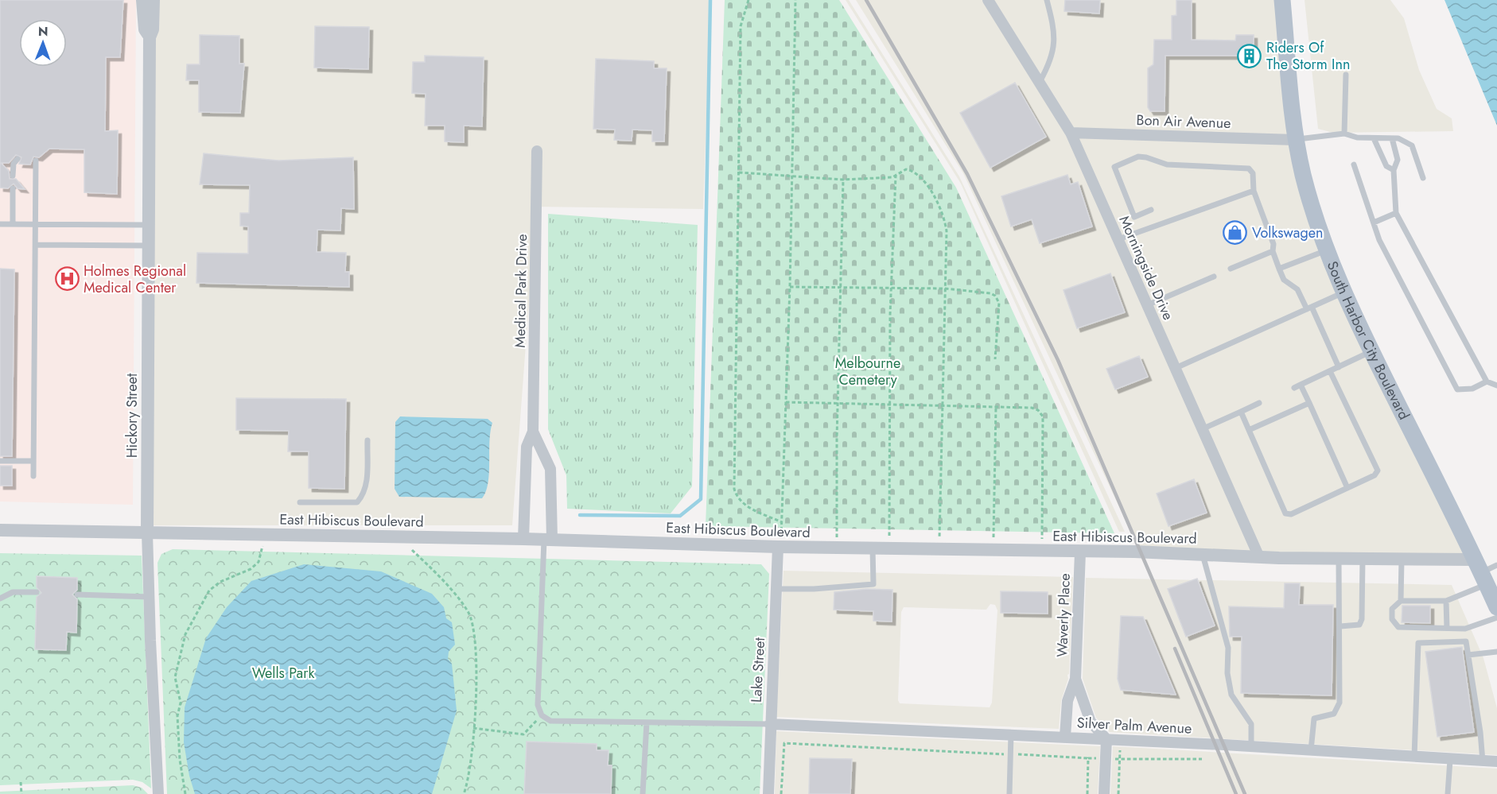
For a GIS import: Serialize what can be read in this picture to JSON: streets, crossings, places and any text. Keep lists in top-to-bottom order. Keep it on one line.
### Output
{"streets":{"main road":["South Harbor City Boulevard"],"street":["Bon Air Avenue","Morningside Drive","Medical Park Drive","Hickory Street","East Hibiscus Boulevard","Waverly Place","Lake Street","Silver Palm Avenue"]},"crossings":[["Bon Air Avenue","Morningside Drive"],["Bon Air Avenue","South Harbor City Boulevard"],["Morningside Drive","East Hibiscus Boulevard"],["Medical Park Drive","East Hibiscus Boulevard"],["South Harbor City Boulevard","East Hibiscus Boulevard"],["Hickory Street","East Hibiscus Boulevard"],["East Hibiscus Boulevard","Waverly Place"],["East Hibiscus Boulevard","Lake Street"],["Waverly Place","Silver Palm Avenue"],["Lake Street","Silver Palm Avenue"]],"parks":["Melbourne Cemetery","Wells Park"],"places":{"building":["Riders Of The Storm Inn"],"shop":["Volkswagen"],"hospital":["Holmes Regional Medical Center"]},"north":"top"}
